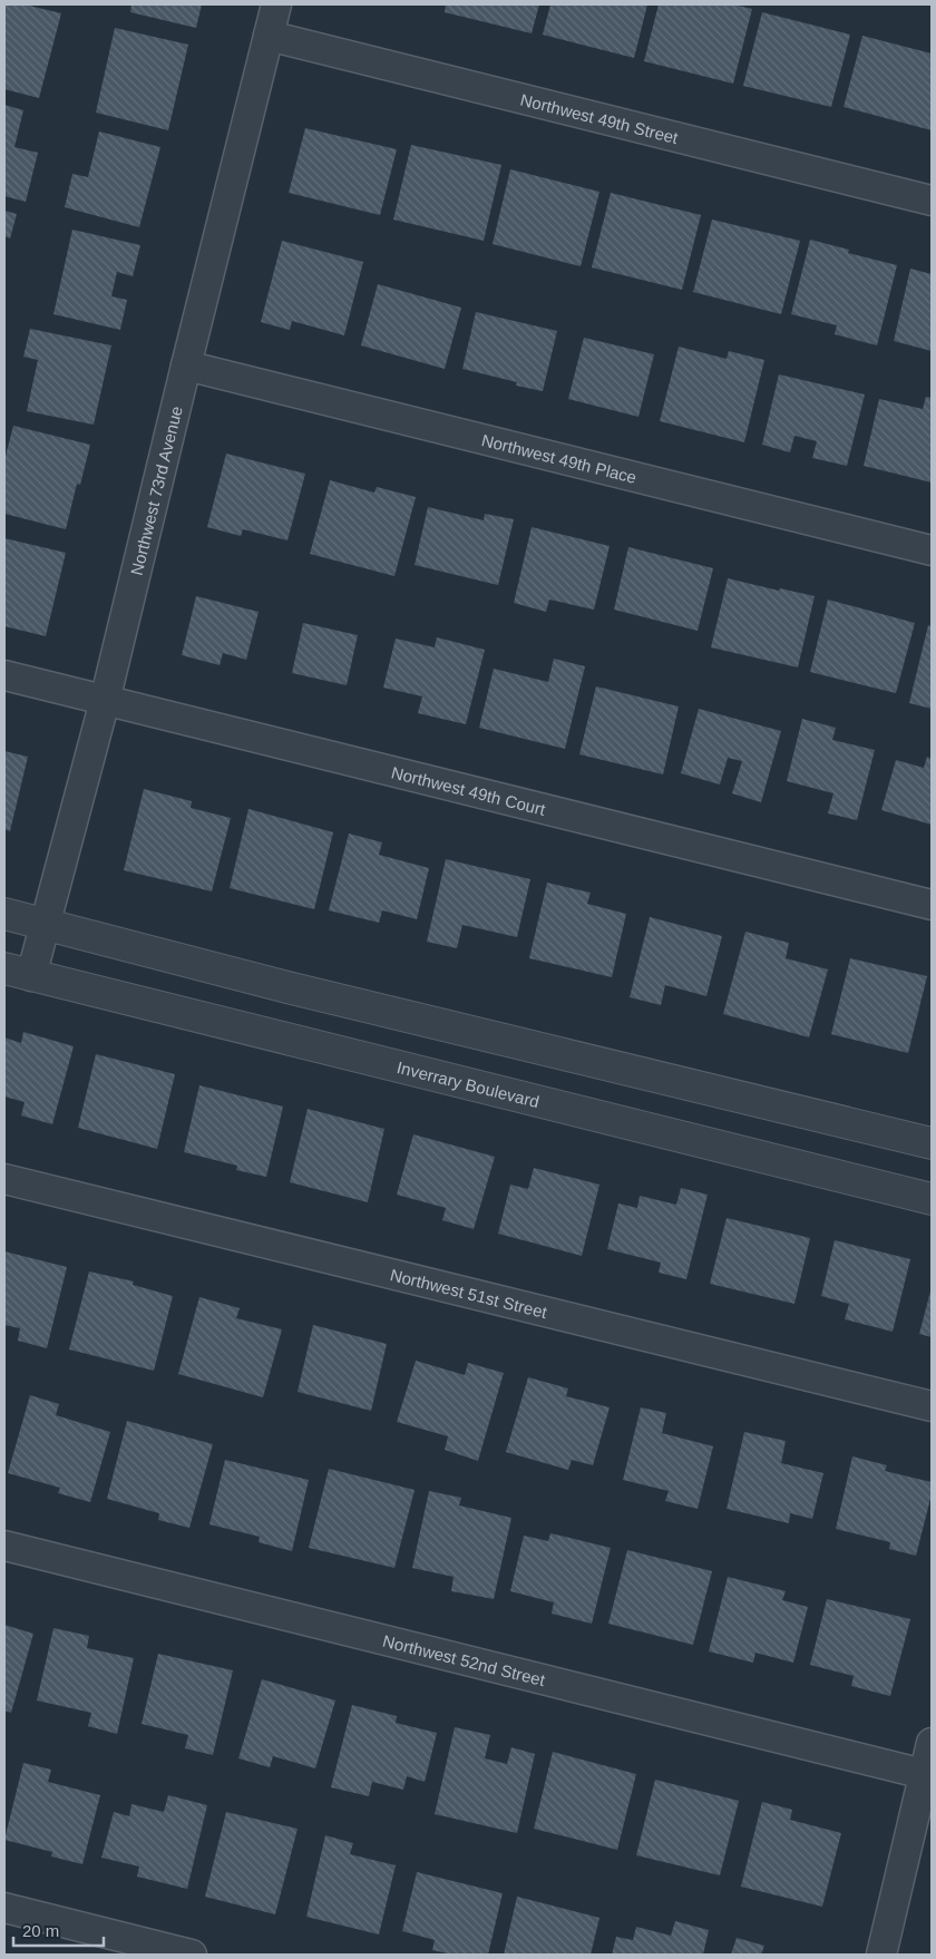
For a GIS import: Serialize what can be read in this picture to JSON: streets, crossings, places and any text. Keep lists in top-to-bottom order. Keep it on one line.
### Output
{"streets":{"street":["Northwest 49th Street","Northwest 49th Place","Northwest 73rd Avenue","Northwest 49th Court","Inverrary Boulevard","Northwest 51st Street","Northwest 52nd Street"]},"crossings":[["Northwest 49th Street","Northwest 73rd Avenue"],["Northwest 49th Place","Northwest 73rd Avenue"],["Northwest 73rd Avenue","Northwest 49th Court"],["Northwest 73rd Avenue","Inverrary Boulevard"]],"scale_bar":"20 m"}
